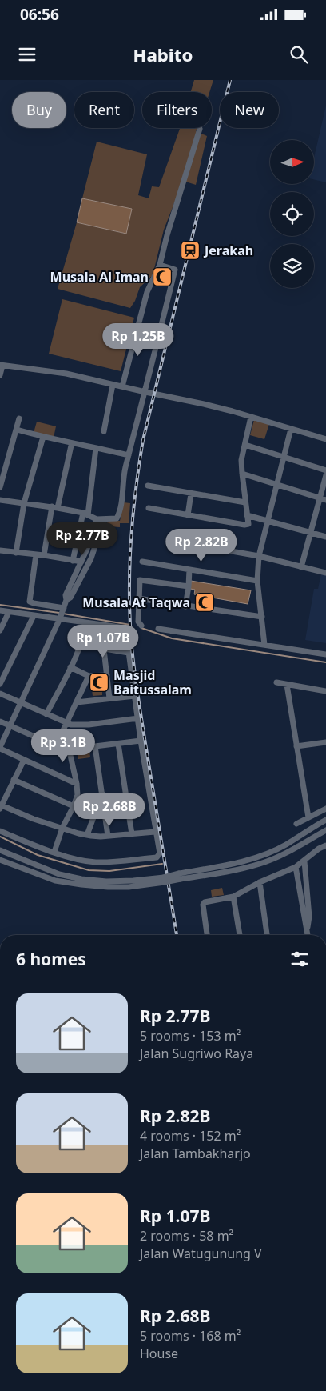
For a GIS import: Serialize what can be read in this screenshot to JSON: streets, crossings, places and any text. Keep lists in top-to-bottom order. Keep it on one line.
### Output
{"places":{"station":["Jerakah"],"mosque":["Musala Al Iman","Musala At Taqwa","Masjid Baitussalam"]},"north":"right","page":{"status":"06:56","header":"Habito","chip":["Buy","Rent","Filters","New"],"price":["Rp 1.25B","Rp 2.77B","Rp 2.82B","Rp 1.07B","Rp 3.1B","Rp 2.68B"],"heading":"6 homes","list":[{"name":"Rp 2.77B","note":"5 rooms · 153 m² · Jalan Sugriwo Raya"},{"name":"Rp 2.82B","note":"4 rooms · 152 m² · Jalan Tambakharjo"},{"name":"Rp 1.07B","note":"2 rooms · 58 m² · Jalan Watugunung V"},{"name":"Rp 2.68B","note":"5 rooms · 168 m² · House"}]}}
